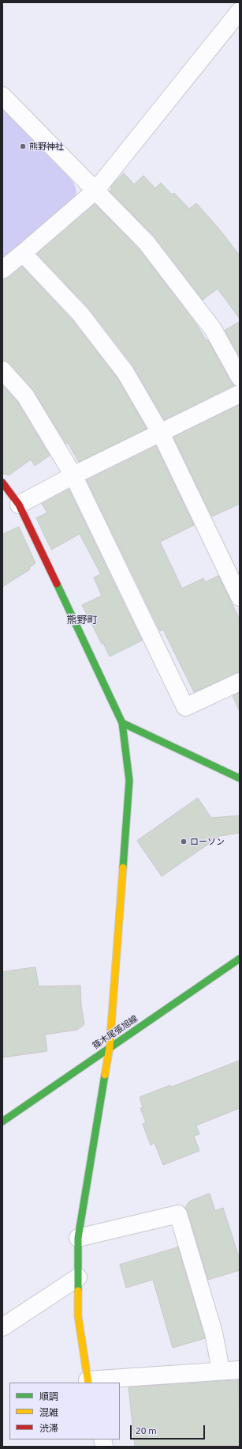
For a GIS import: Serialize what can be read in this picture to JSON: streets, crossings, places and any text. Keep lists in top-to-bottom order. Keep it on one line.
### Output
{"streets":{"street":["篠木尾張旭線"]},"districts":["熊野町"],"places":["熊野神社","ローソン"],"legend":["順調","混雑","渋滞"],"scale_bar":"20 m"}
